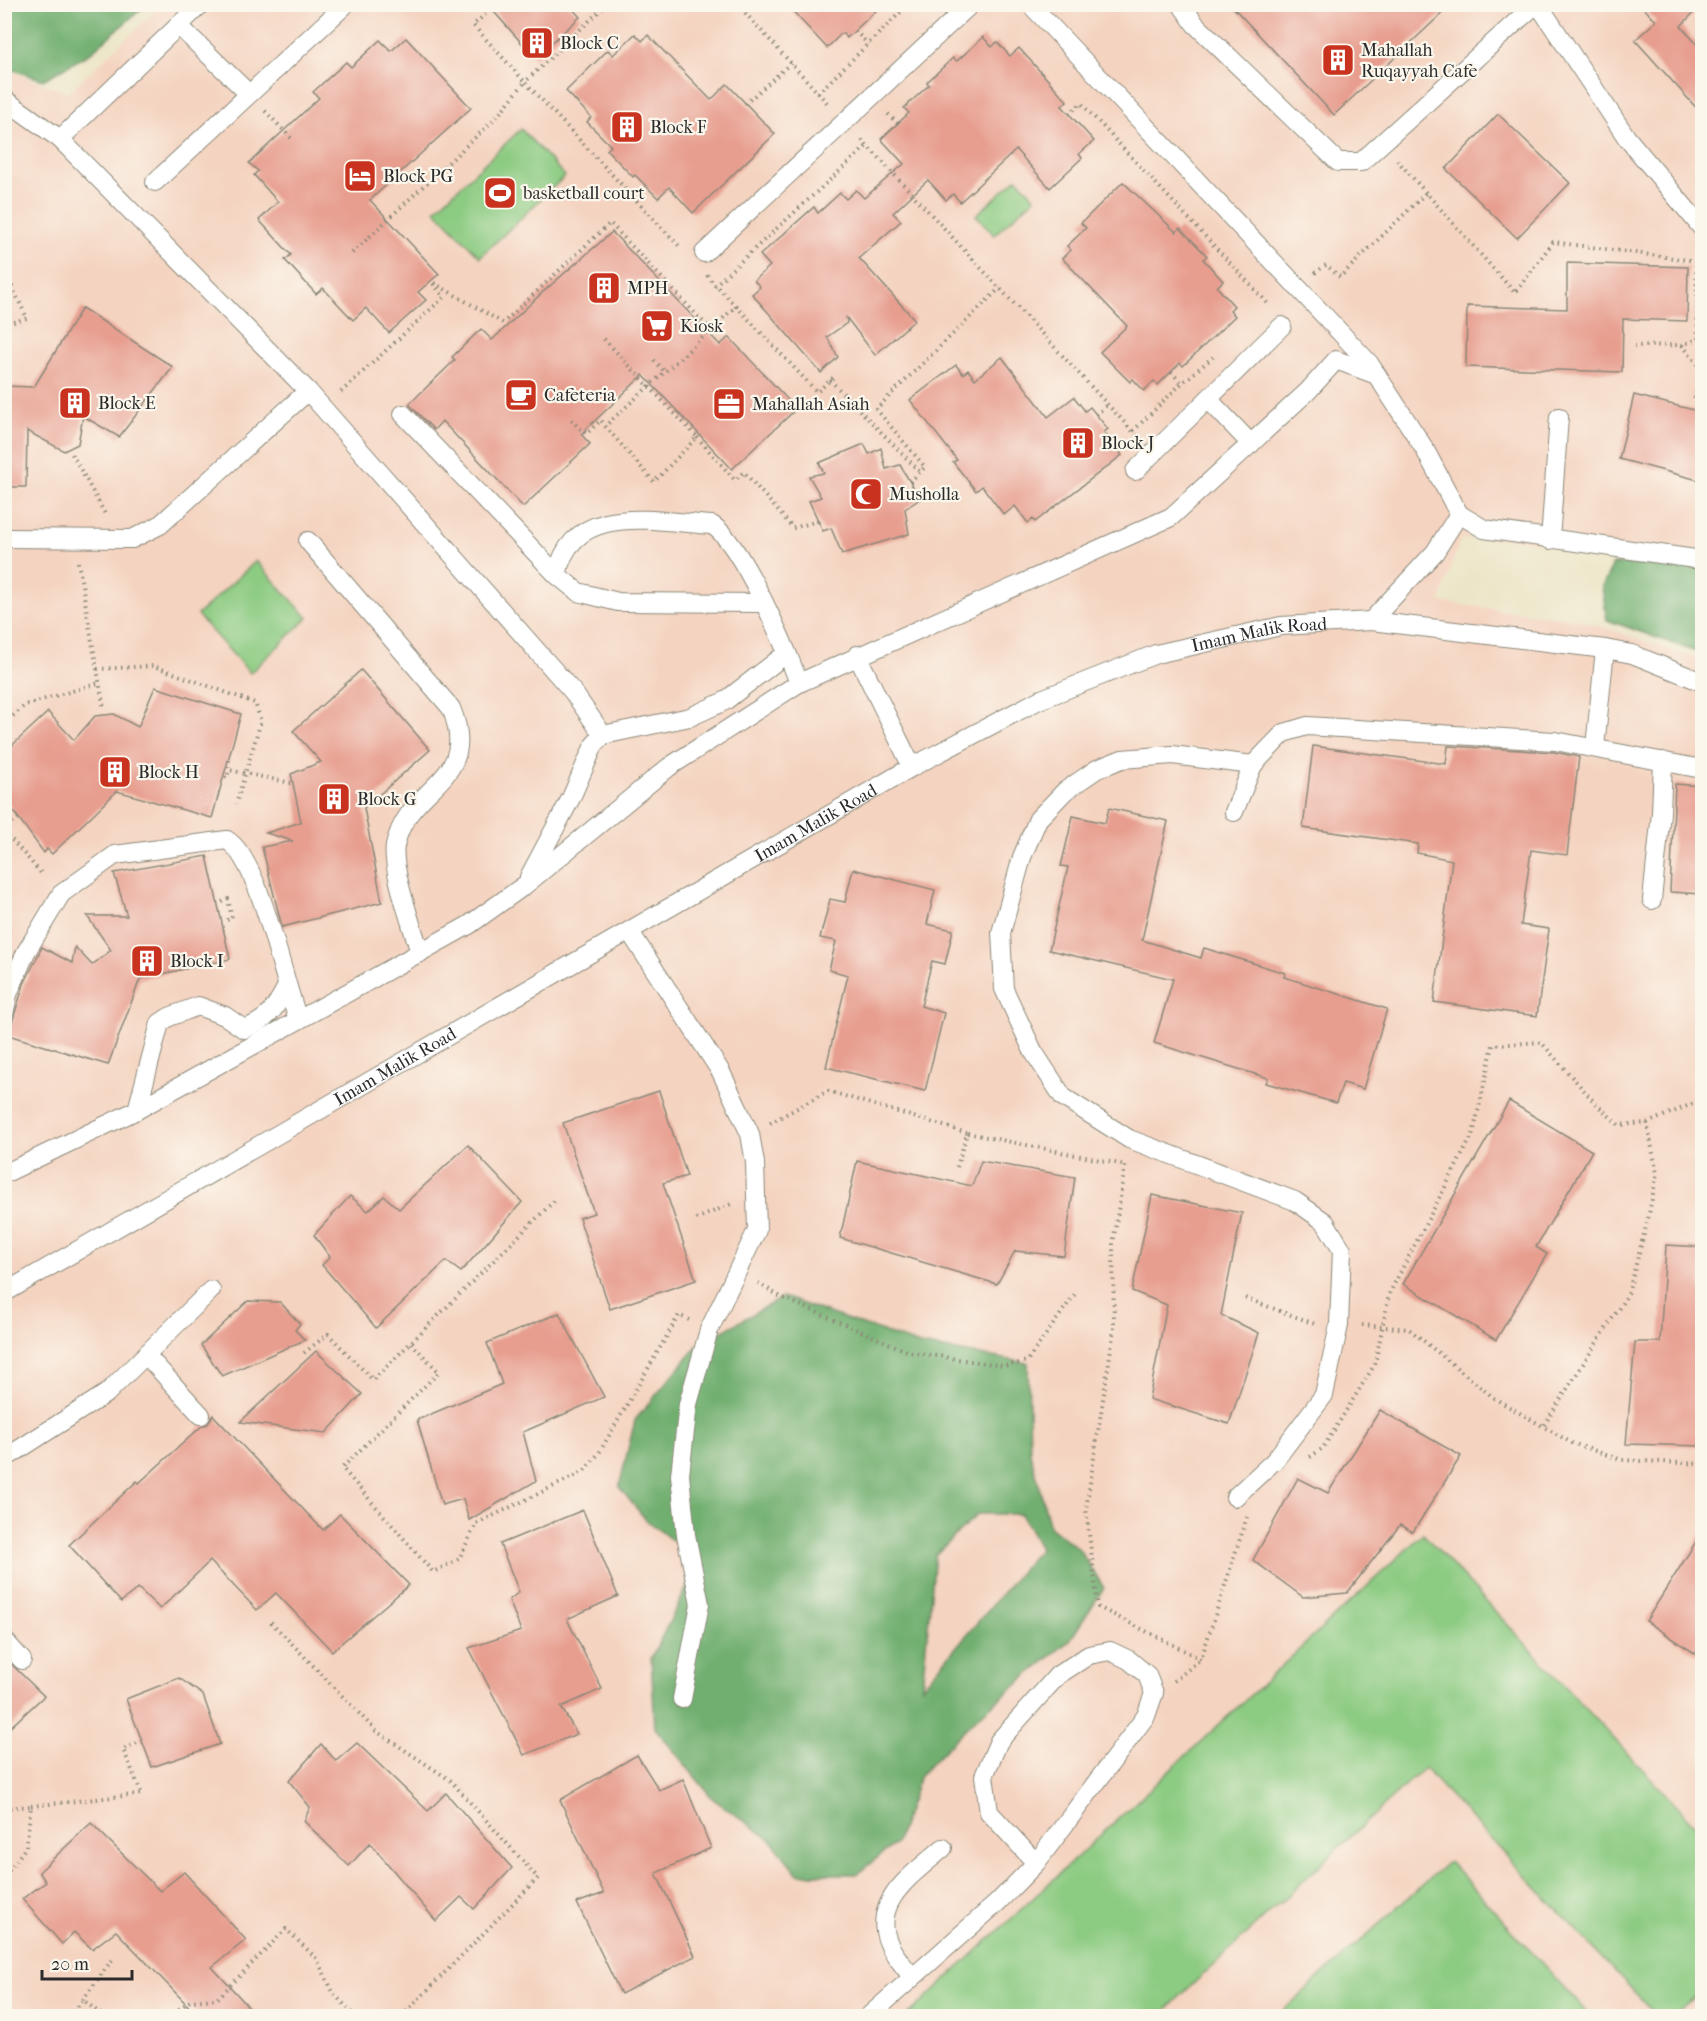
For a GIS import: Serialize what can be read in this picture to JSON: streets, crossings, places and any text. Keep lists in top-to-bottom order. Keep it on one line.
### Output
{"streets":{"lane":["Imam Malik Road"]},"places":{"building":["Block C","Mahallah Ruqayyah Cafe","Block F","MPH","Block E","Block J","Block H","Block G","Block I"],"hotel":["Block PG"],"sports":["basketball court"],"supermarket":["Kiosk"],"cafe":["Cafeteria"],"office":["Mahallah Asiah"],"mosque":["Musholla"]},"scale_bar":"20 m"}
